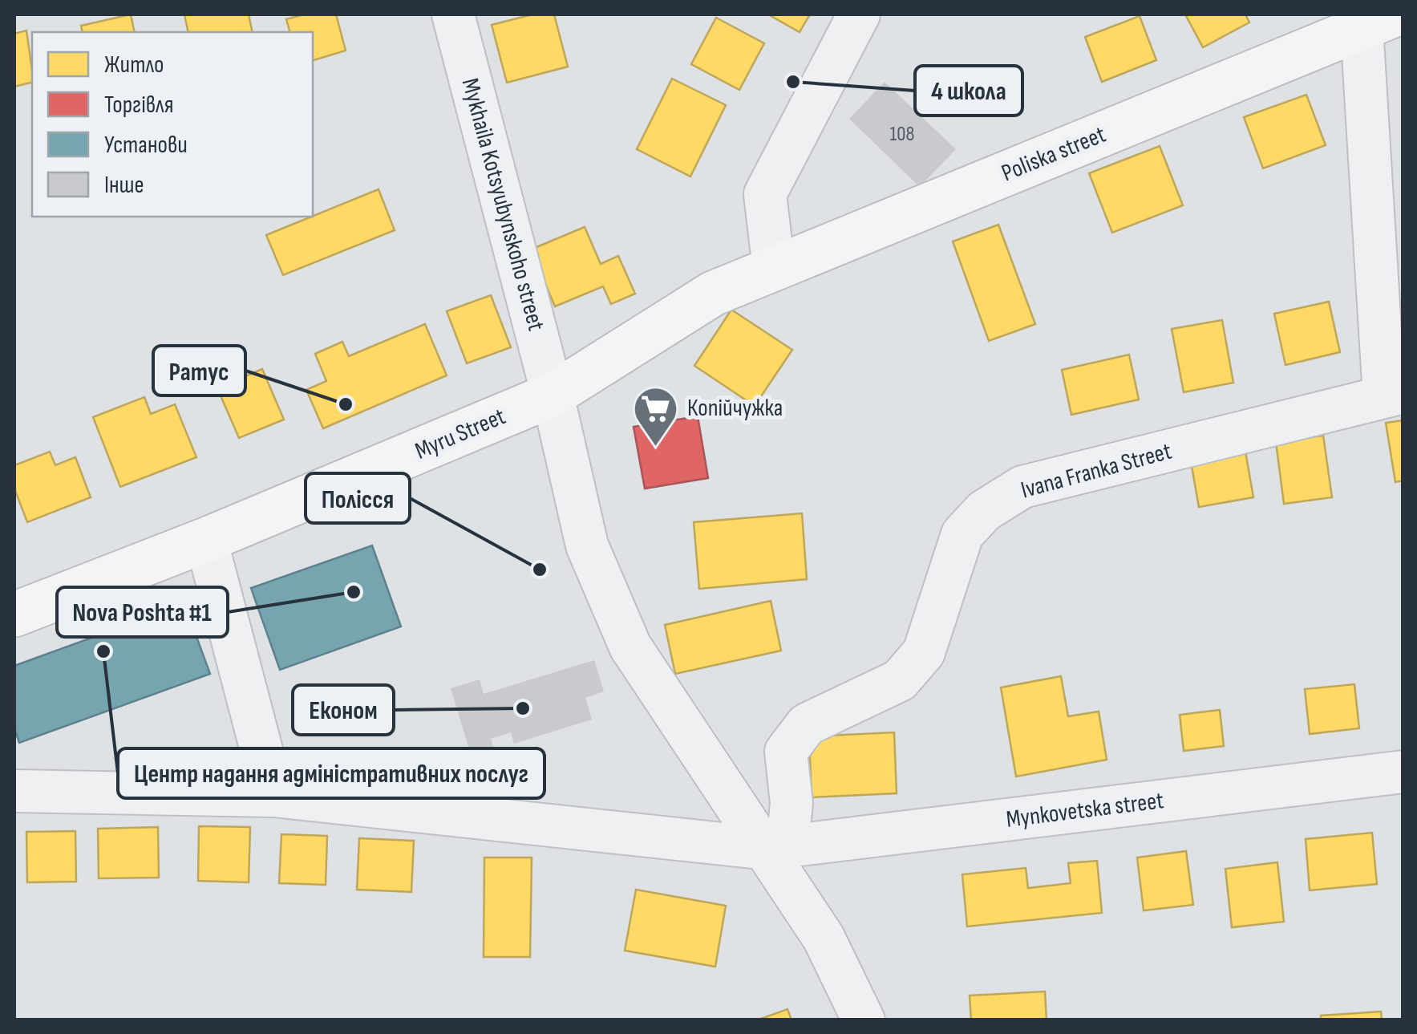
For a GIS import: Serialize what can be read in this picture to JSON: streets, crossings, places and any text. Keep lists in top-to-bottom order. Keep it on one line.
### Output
{"streets":{"main road":["Poliska street","Myru Street"],"street":["Mykhaila Kotsyubynskoho street","Ivana Franka Street","Mynkovetska street"]},"crossings":[["Poliska street","Myru Street"],["Mykhaila Kotsyubynskoho street","Myru Street"],["Mykhaila Kotsyubynskoho street","Ivana Franka Street"],["Mykhaila Kotsyubynskoho street","Mynkovetska street"],["Ivana Franka Street","Mynkovetska street"]],"places":{"other":["4 школа","Ратус","Полісся","Nova Poshta #1","Центр надання адміністративних послуг","Економ"],"supermarket":["Копійчужка"]},"house_numbers":["108"],"legend":["Житло","Торгівля","Установи","Інше"]}
